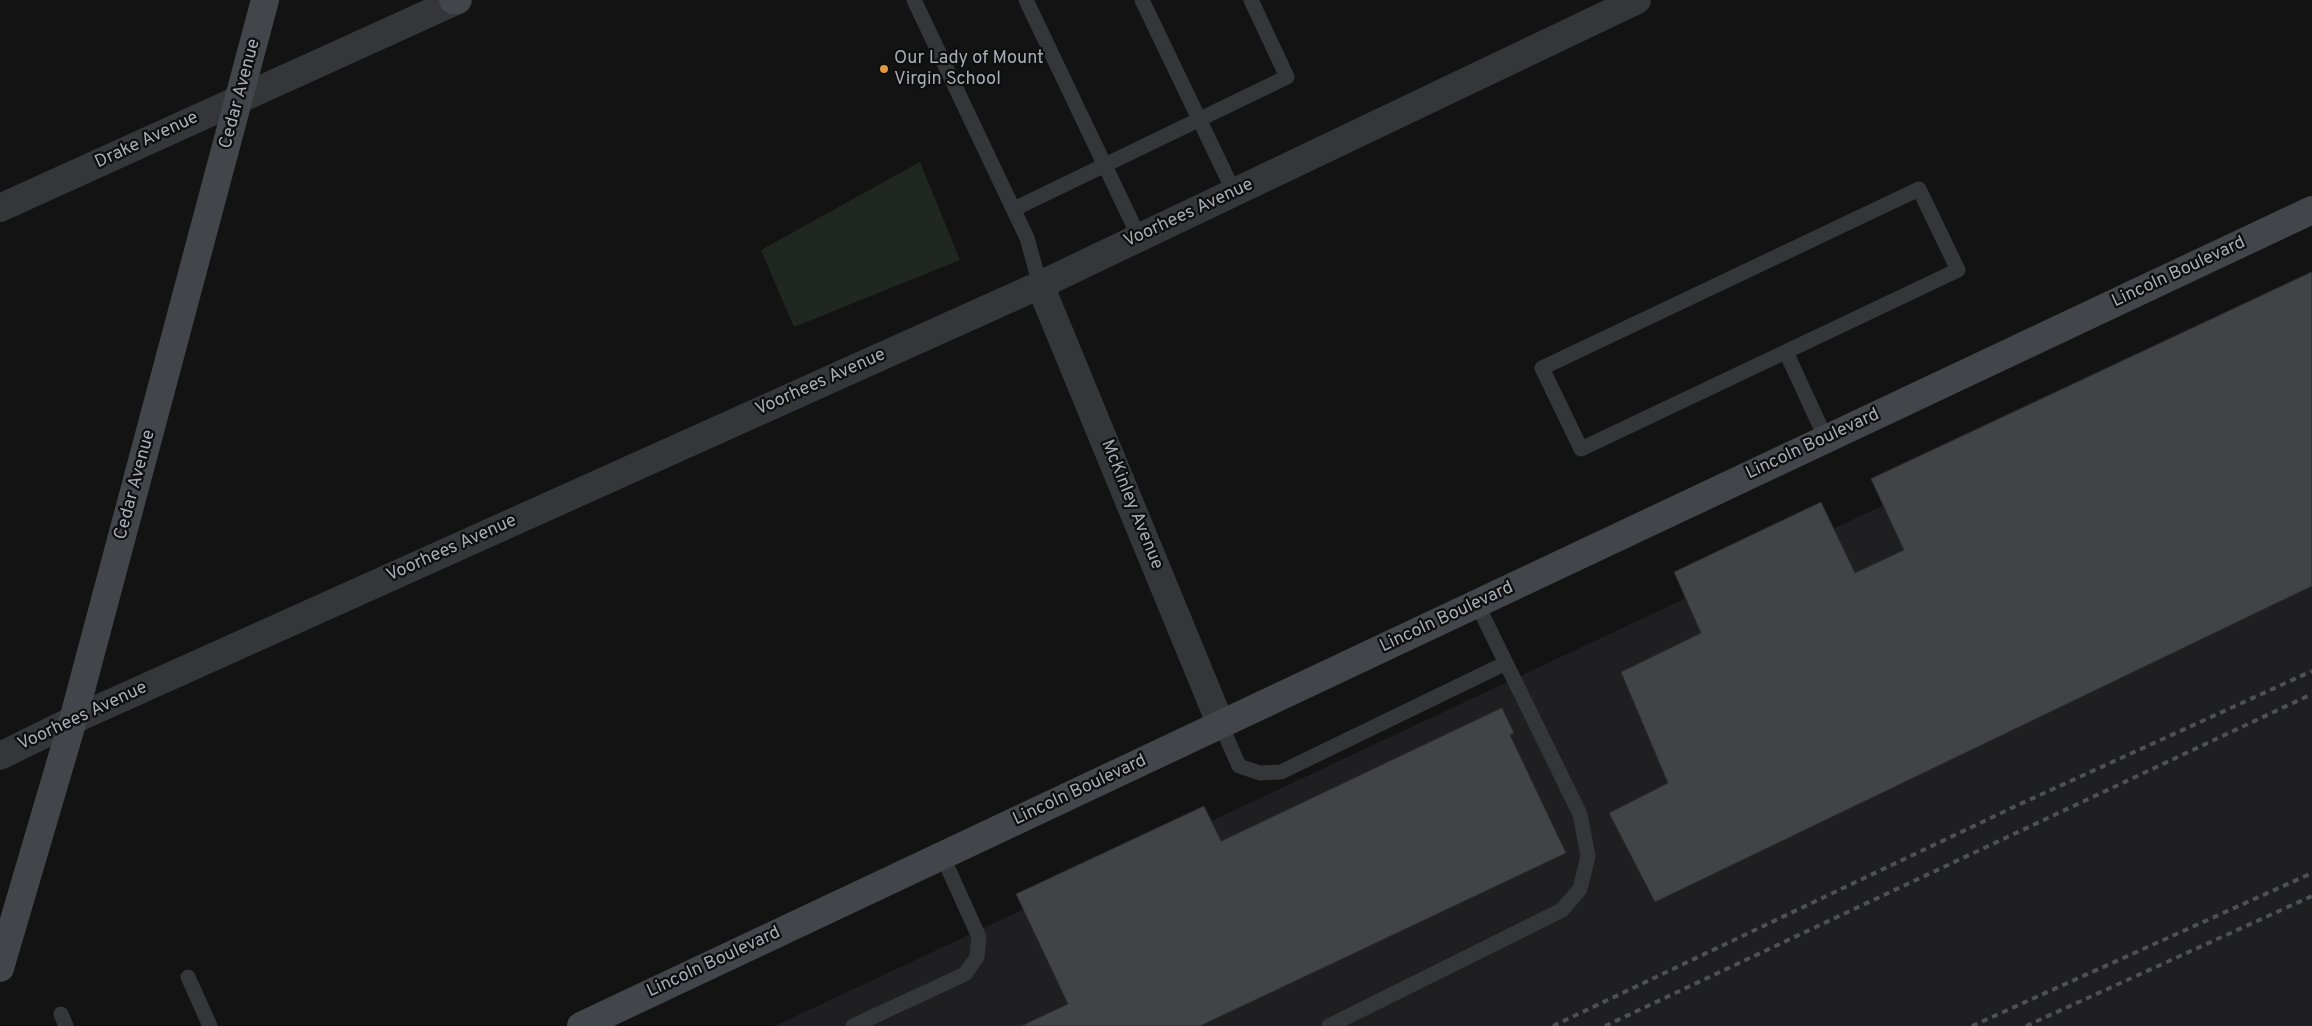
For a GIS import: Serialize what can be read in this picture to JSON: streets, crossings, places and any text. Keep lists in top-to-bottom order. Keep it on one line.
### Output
{"streets":{"main road":["Cedar Avenue","Lincoln Boulevard"],"street":["Drake Avenue","Voorhees Avenue","McKinley Avenue"]},"crossings":[["Cedar Avenue","Drake Avenue"],["Cedar Avenue","Voorhees Avenue"],["Voorhees Avenue","McKinley Avenue"],["Lincoln Boulevard","McKinley Avenue"]],"places":["Our Lady of Mount Virgin School"]}
